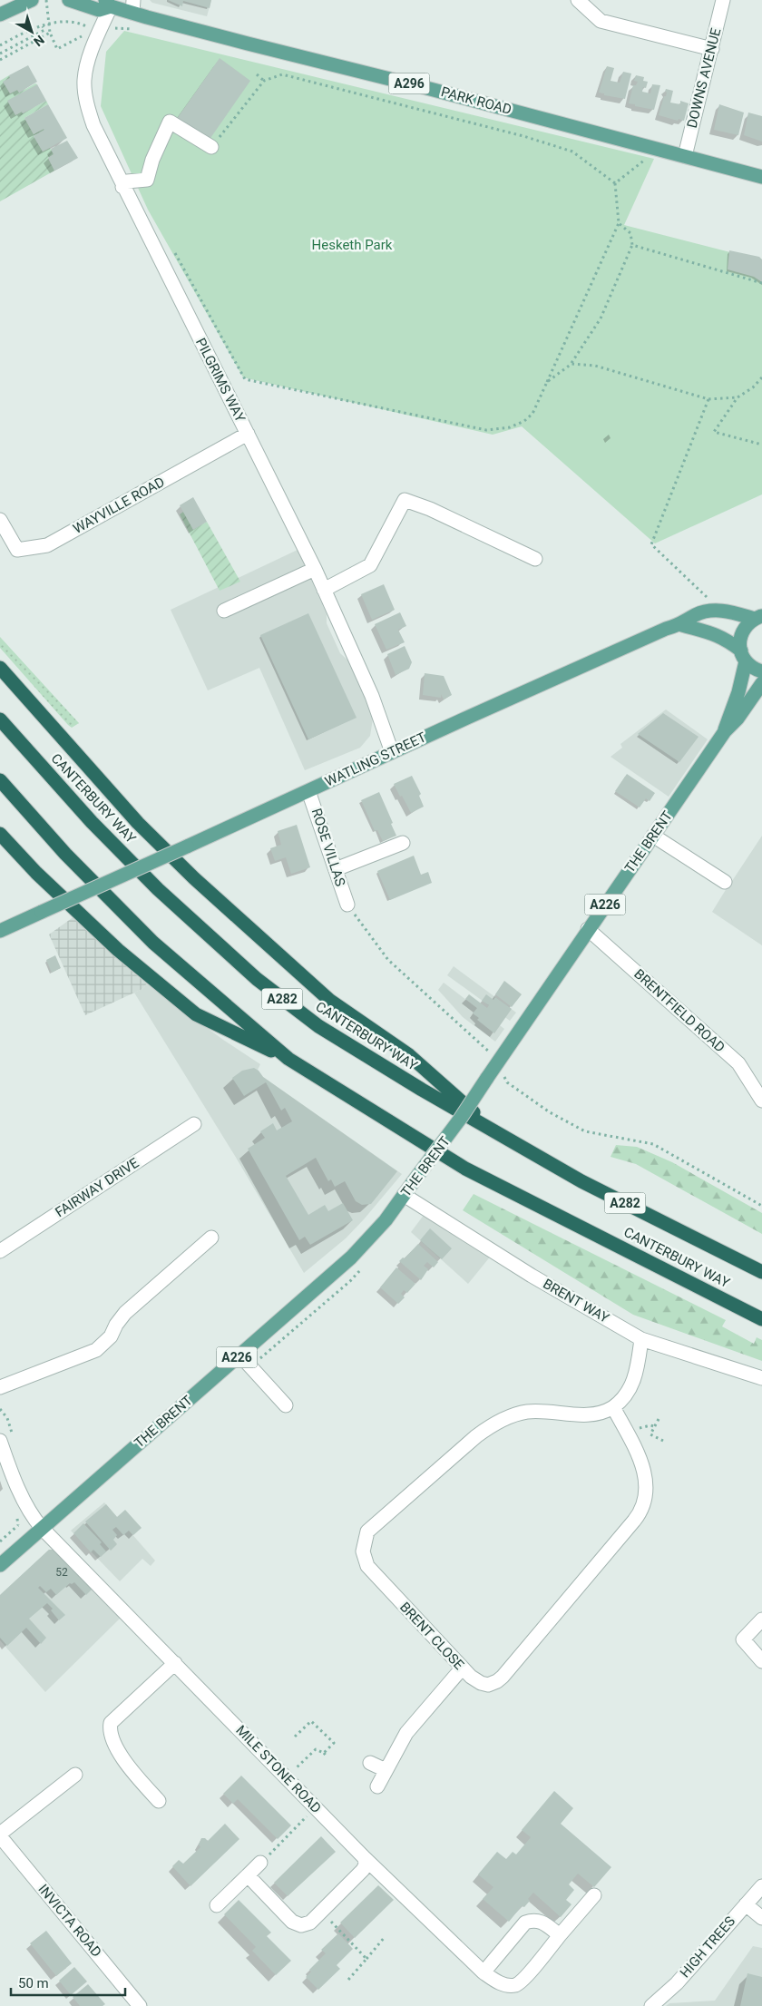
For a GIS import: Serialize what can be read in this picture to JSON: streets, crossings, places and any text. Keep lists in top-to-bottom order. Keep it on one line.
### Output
{"streets":{"highway":["CANTERBURY WAY","A282"],"main road":["A296","PARK ROAD","WATLING STREET","THE BRENT","A226"],"street":["DOWNS AVENUE","PILGRIMS WAY","WAYVILLE ROAD","ROSE VILLAS","BRENTFIELD ROAD","FAIRWAY DRIVE","BRENT WAY","BRENT CLOSE","MILE STONE ROAD","INVICTA ROAD","HIGH TREES"]},"crossings":[["DOWNS AVENUE","PARK ROAD"],["PARK ROAD","PILGRIMS WAY"],["PILGRIMS WAY","WAYVILLE ROAD"],["PILGRIMS WAY","WATLING STREET"],["WATLING STREET","THE BRENT"],["WATLING STREET","ROSE VILLAS"],["THE BRENT","A226"],["THE BRENT","BRENTFIELD ROAD"],["THE BRENT","BRENT WAY"],["THE BRENT","MILE STONE ROAD"],["A226","MILE STONE ROAD"]],"parks":["Hesketh Park"],"house_numbers":["52"],"scale_bar":"50 m","north":"bottom right"}
